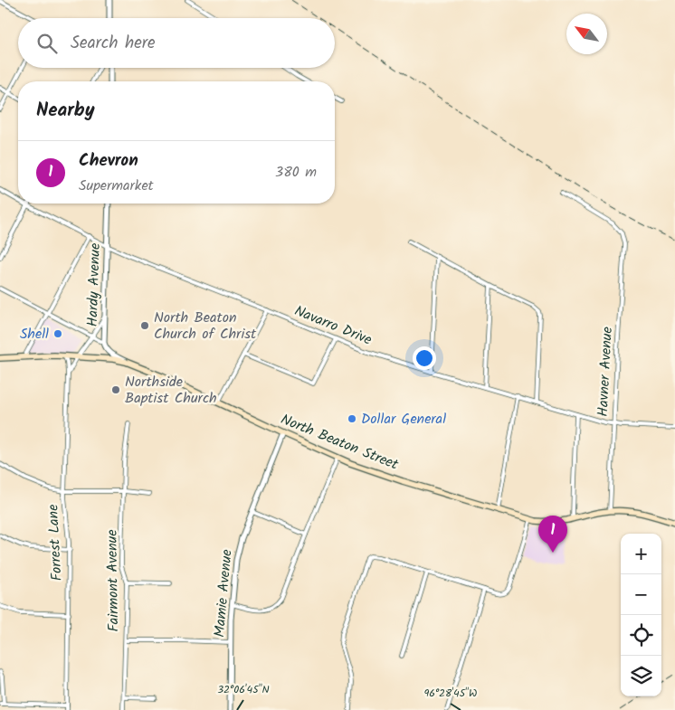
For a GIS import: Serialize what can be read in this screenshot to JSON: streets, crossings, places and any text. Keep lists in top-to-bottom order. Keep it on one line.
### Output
{"streets":{"main road":["North Beaton Street"],"street":["Hardy Avenue","Navarro Drive","Havner Avenue","Forrest Lane","Fairmont Avenue","Mamie Avenue"]},"crossings":[["Hardy Avenue","Navarro Drive"],["Hardy Avenue","North Beaton Street"],["Hardy Avenue","Forrest Lane"],["Navarro Drive","Havner Avenue"],["Havner Avenue","North Beaton Street"],["North Beaton Street","Forrest Lane"],["North Beaton Street","Mamie Avenue"]],"places":["North Beaton Church of Christ","Shell","Northside Baptist Church","Dollar General"],"north":"top left","page":{"search":"Search here","heading":"Nearby","list":[{"mark":"1","name":"Chevron","note":"Supermarket","value":"380 m"}],"pins":"1","map_buttons":["+","−"]},"coordinates":["32°06'45\"N","96°28'45\"W"]}
